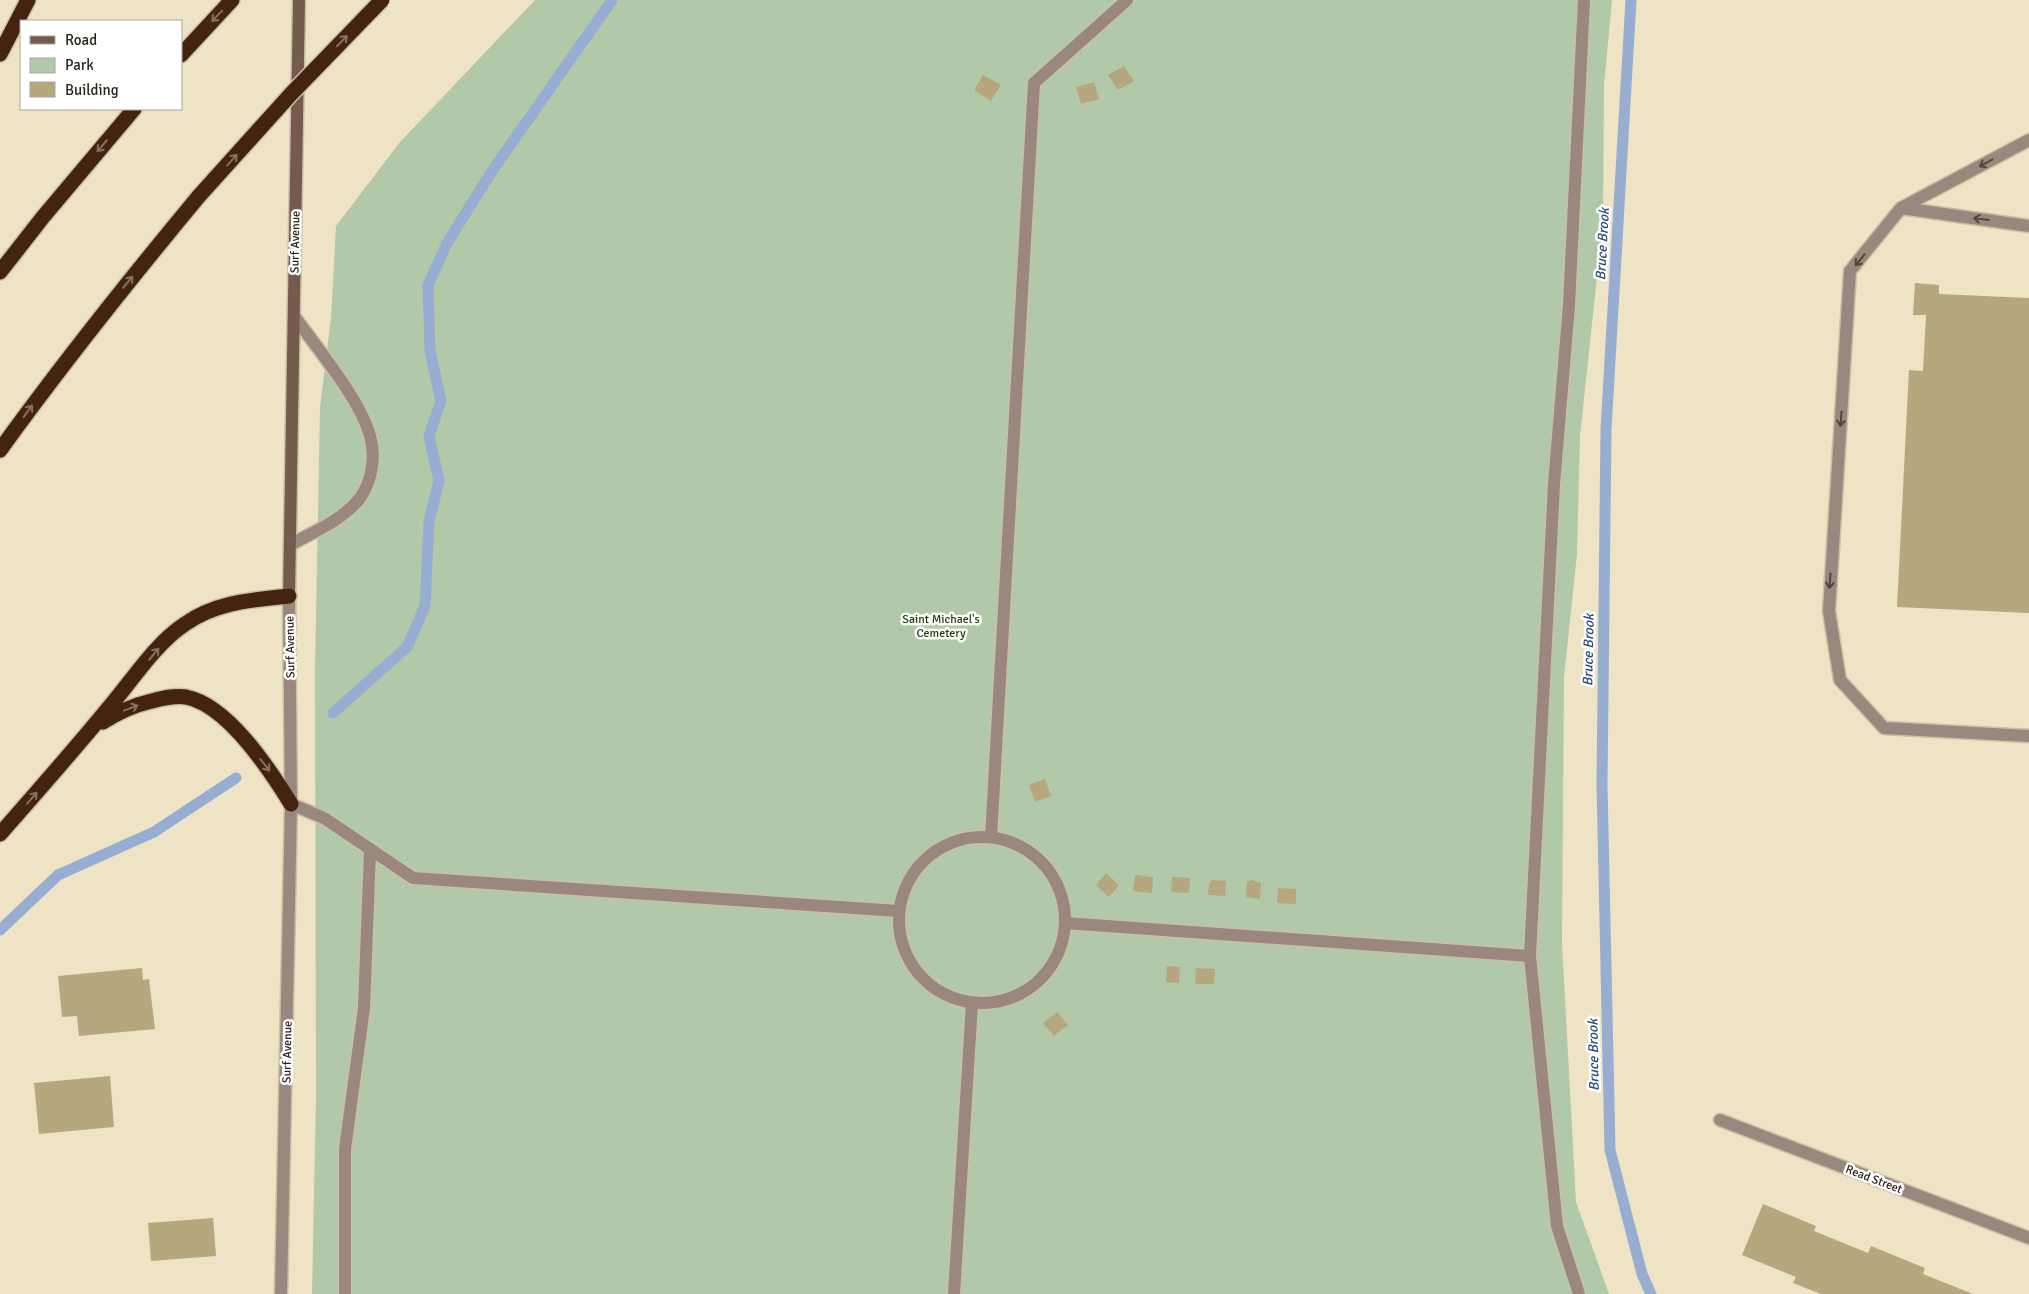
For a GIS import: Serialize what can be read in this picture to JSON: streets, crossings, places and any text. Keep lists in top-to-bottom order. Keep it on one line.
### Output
{"streets":{"main road":["Surf Avenue"],"street":["Read Street"]},"water":["Bruce Brook"],"parks":["Saint Michael's Cemetery"],"legend":["Road","Park","Building"]}
